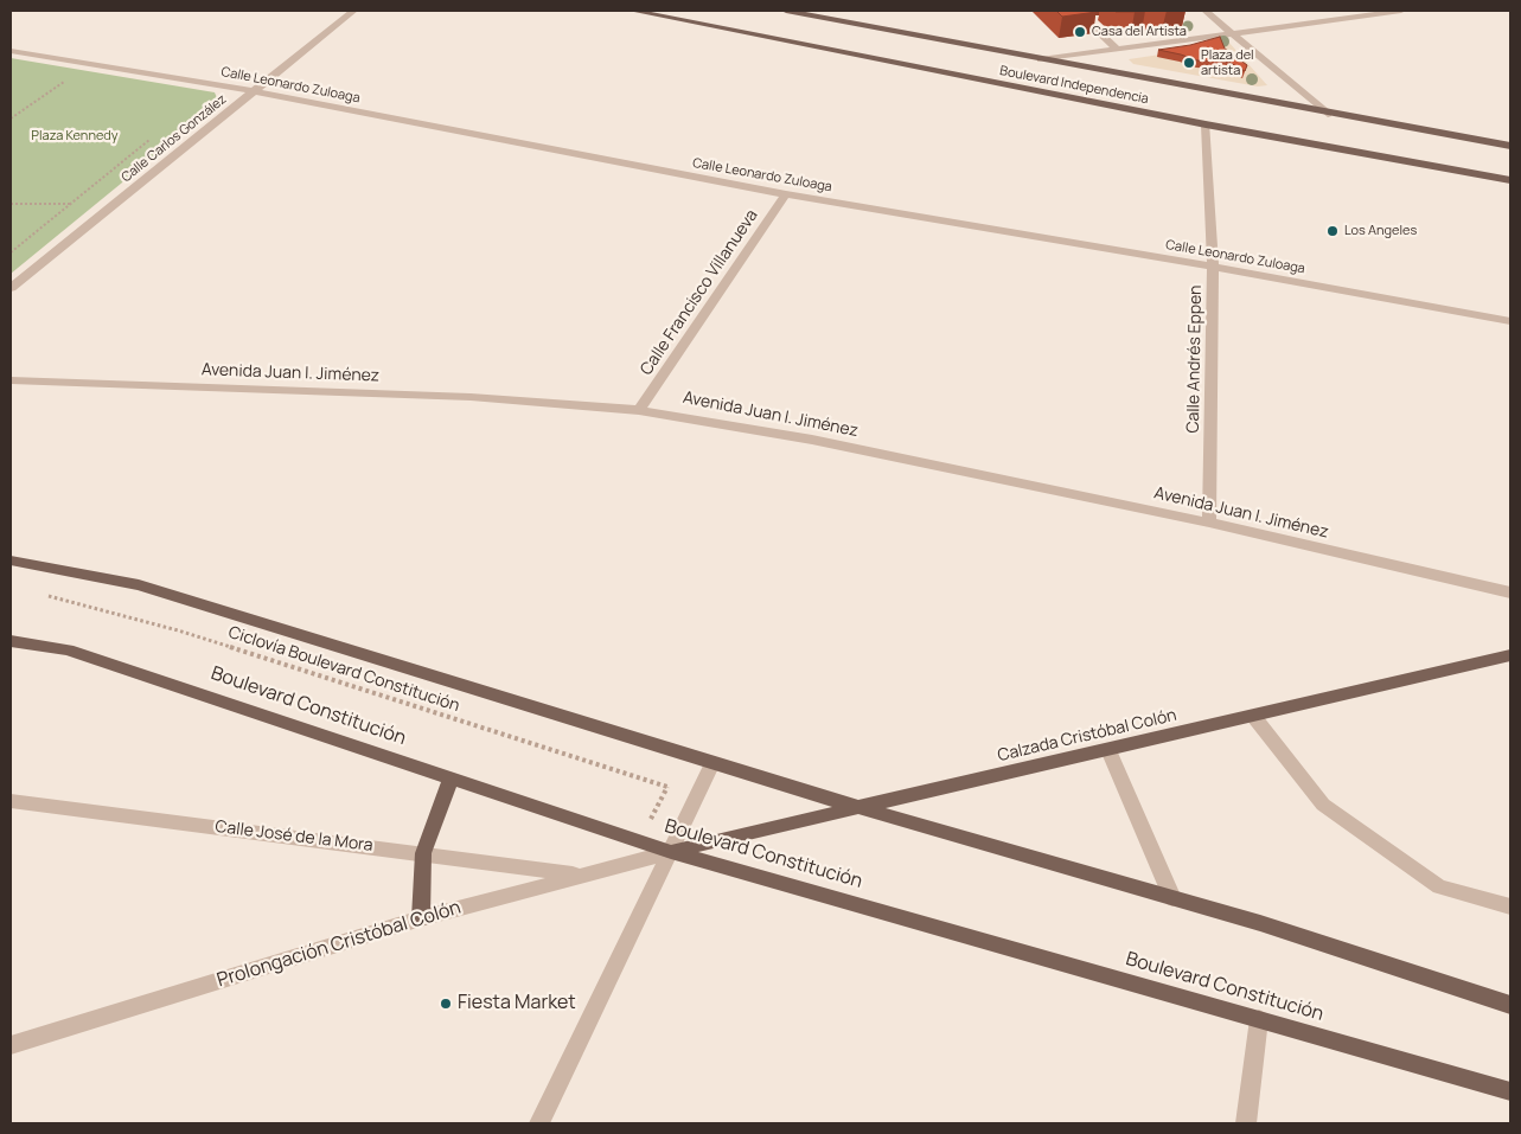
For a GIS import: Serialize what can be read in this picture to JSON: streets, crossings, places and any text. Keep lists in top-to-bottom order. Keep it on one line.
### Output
{"streets":{"main road":["Boulevard Independencia","Boulevard Constitución","Calzada Cristóbal Colón"],"street":["Calle Leonardo Zuloaga","Calle Carlos González","Calle Francisco Villanueva","Calle Andrés Eppen","Avenida Juan I. Jiménez","Calle José de la Mora","Prolongación Cristóbal Colón"],"path":["Ciclovía Boulevard Constitución"]},"crossings":[["Calle Leonardo Zuloaga","Calle Carlos González"],["Calle Leonardo Zuloaga","Calle Francisco Villanueva"],["Calle Leonardo Zuloaga","Calle Andrés Eppen"],["Boulevard Independencia","Calle Andrés Eppen"],["Calle Francisco Villanueva","Avenida Juan I. Jiménez"],["Calle Andrés Eppen","Avenida Juan I. Jiménez"],["Boulevard Constitución","Calzada Cristóbal Colón"],["Boulevard Constitución","Prolongación Cristóbal Colón"],["Calzada Cristóbal Colón","Prolongación Cristóbal Colón"],["Calle José de la Mora","Prolongación Cristóbal Colón"]],"parks":["Plaza Kennedy"],"places":["Casa del Artista","Plaza del artista","Los Angeles","Fiesta Market"]}
